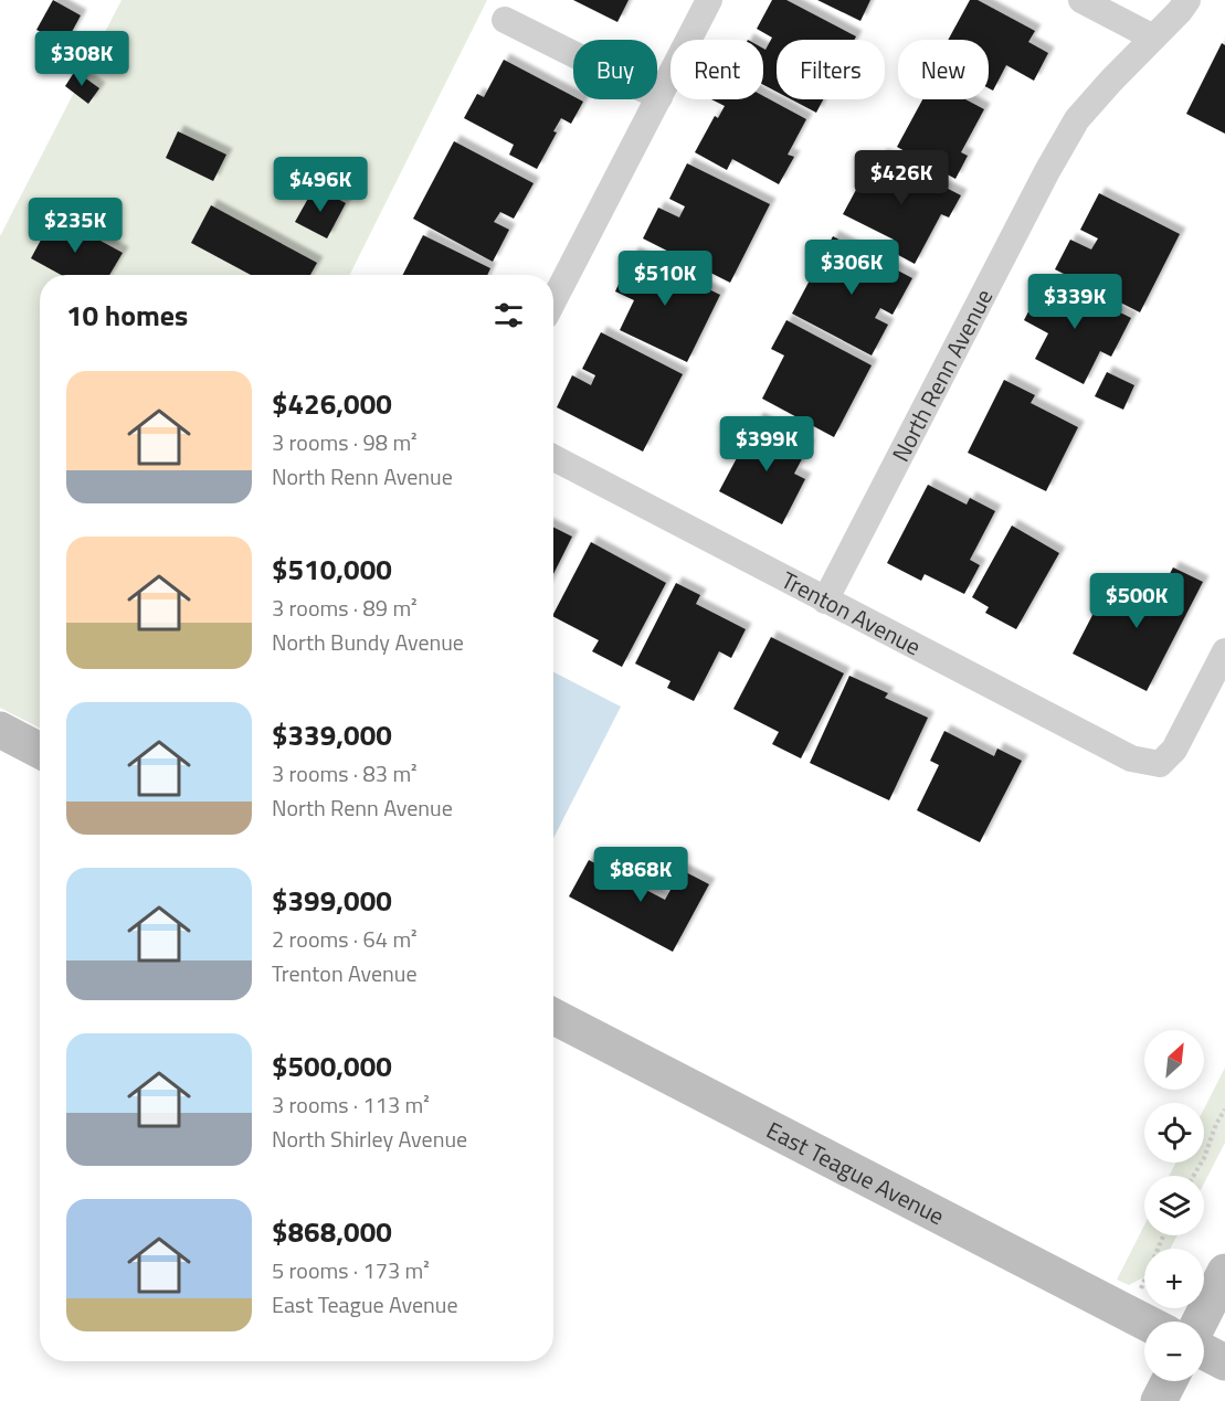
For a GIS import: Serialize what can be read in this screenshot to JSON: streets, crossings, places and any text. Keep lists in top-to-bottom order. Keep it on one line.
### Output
{"streets":{"street":["North Renn Avenue","Trenton Avenue","East Teague Avenue"]},"crossings":[["North Renn Avenue","Trenton Avenue"]],"north":"top right","page":{"price":["$308K","$426K","$496K","$235K","$306K","$510K","$339K","$399K","$500K","$868K"],"chip":["Buy","Rent","Filters","New"],"heading":"10 homes","list":[{"name":"$426,000","note":"3 rooms · 98 m² · North Renn Avenue"},{"name":"$510,000","note":"3 rooms · 89 m² · North Bundy Avenue"},{"name":"$339,000","note":"3 rooms · 83 m² · North Renn Avenue"},{"name":"$399,000","note":"2 rooms · 64 m² · Trenton Avenue"},{"name":"$500,000","note":"3 rooms · 113 m² · North Shirley Avenue"},{"name":"$868,000","note":"5 rooms · 173 m² · East Teague Avenue"}],"map_buttons":["+","−"]}}
